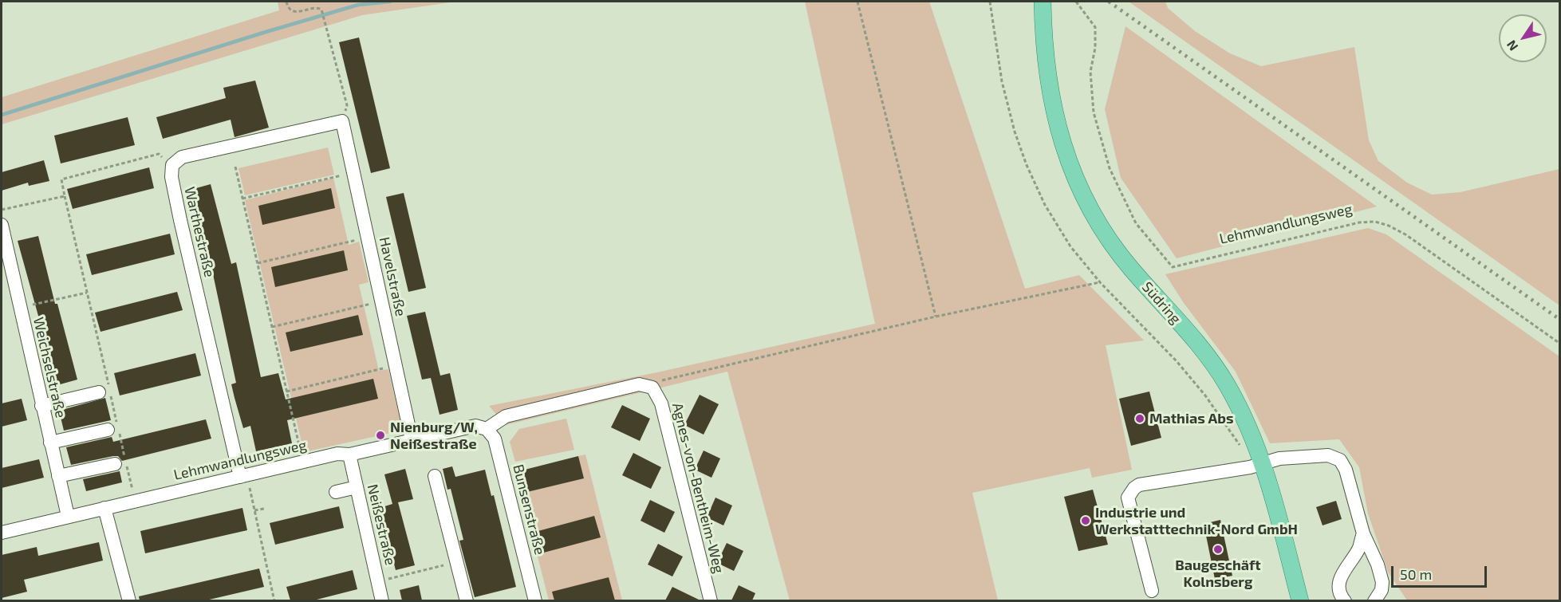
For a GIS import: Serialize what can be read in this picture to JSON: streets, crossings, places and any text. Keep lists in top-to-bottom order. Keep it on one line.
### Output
{"streets":{"main road":["Südring"],"street":["Lehmwandlungsweg","Warthestraße","Havelstraße","Weichselstraße","Agnes-von-Bentheim-Weg","Bunsenstraße","Neißestraße"]},"crossings":[["Lehmwandlungsweg","Warthestraße"],["Lehmwandlungsweg","Havelstraße"],["Lehmwandlungsweg","Weichselstraße"],["Lehmwandlungsweg","Bunsenstraße"],["Lehmwandlungsweg","Neißestraße"]],"places":["Mathias Abs","Nienburg/W, Neißestraße","Industrie und Werkstatttechnik-Nord GmbH","Baugeschäft Kolnsberg"],"scale_bar":"50 m","north":"bottom left"}
